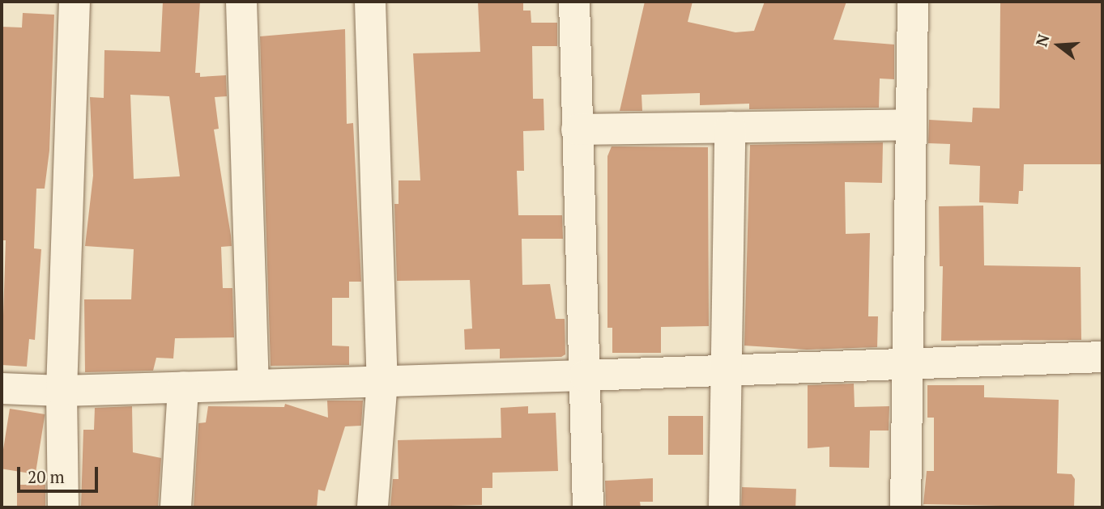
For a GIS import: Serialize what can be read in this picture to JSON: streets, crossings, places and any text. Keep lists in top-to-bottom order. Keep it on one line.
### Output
{"scale_bar":"20 m","north":"left"}
